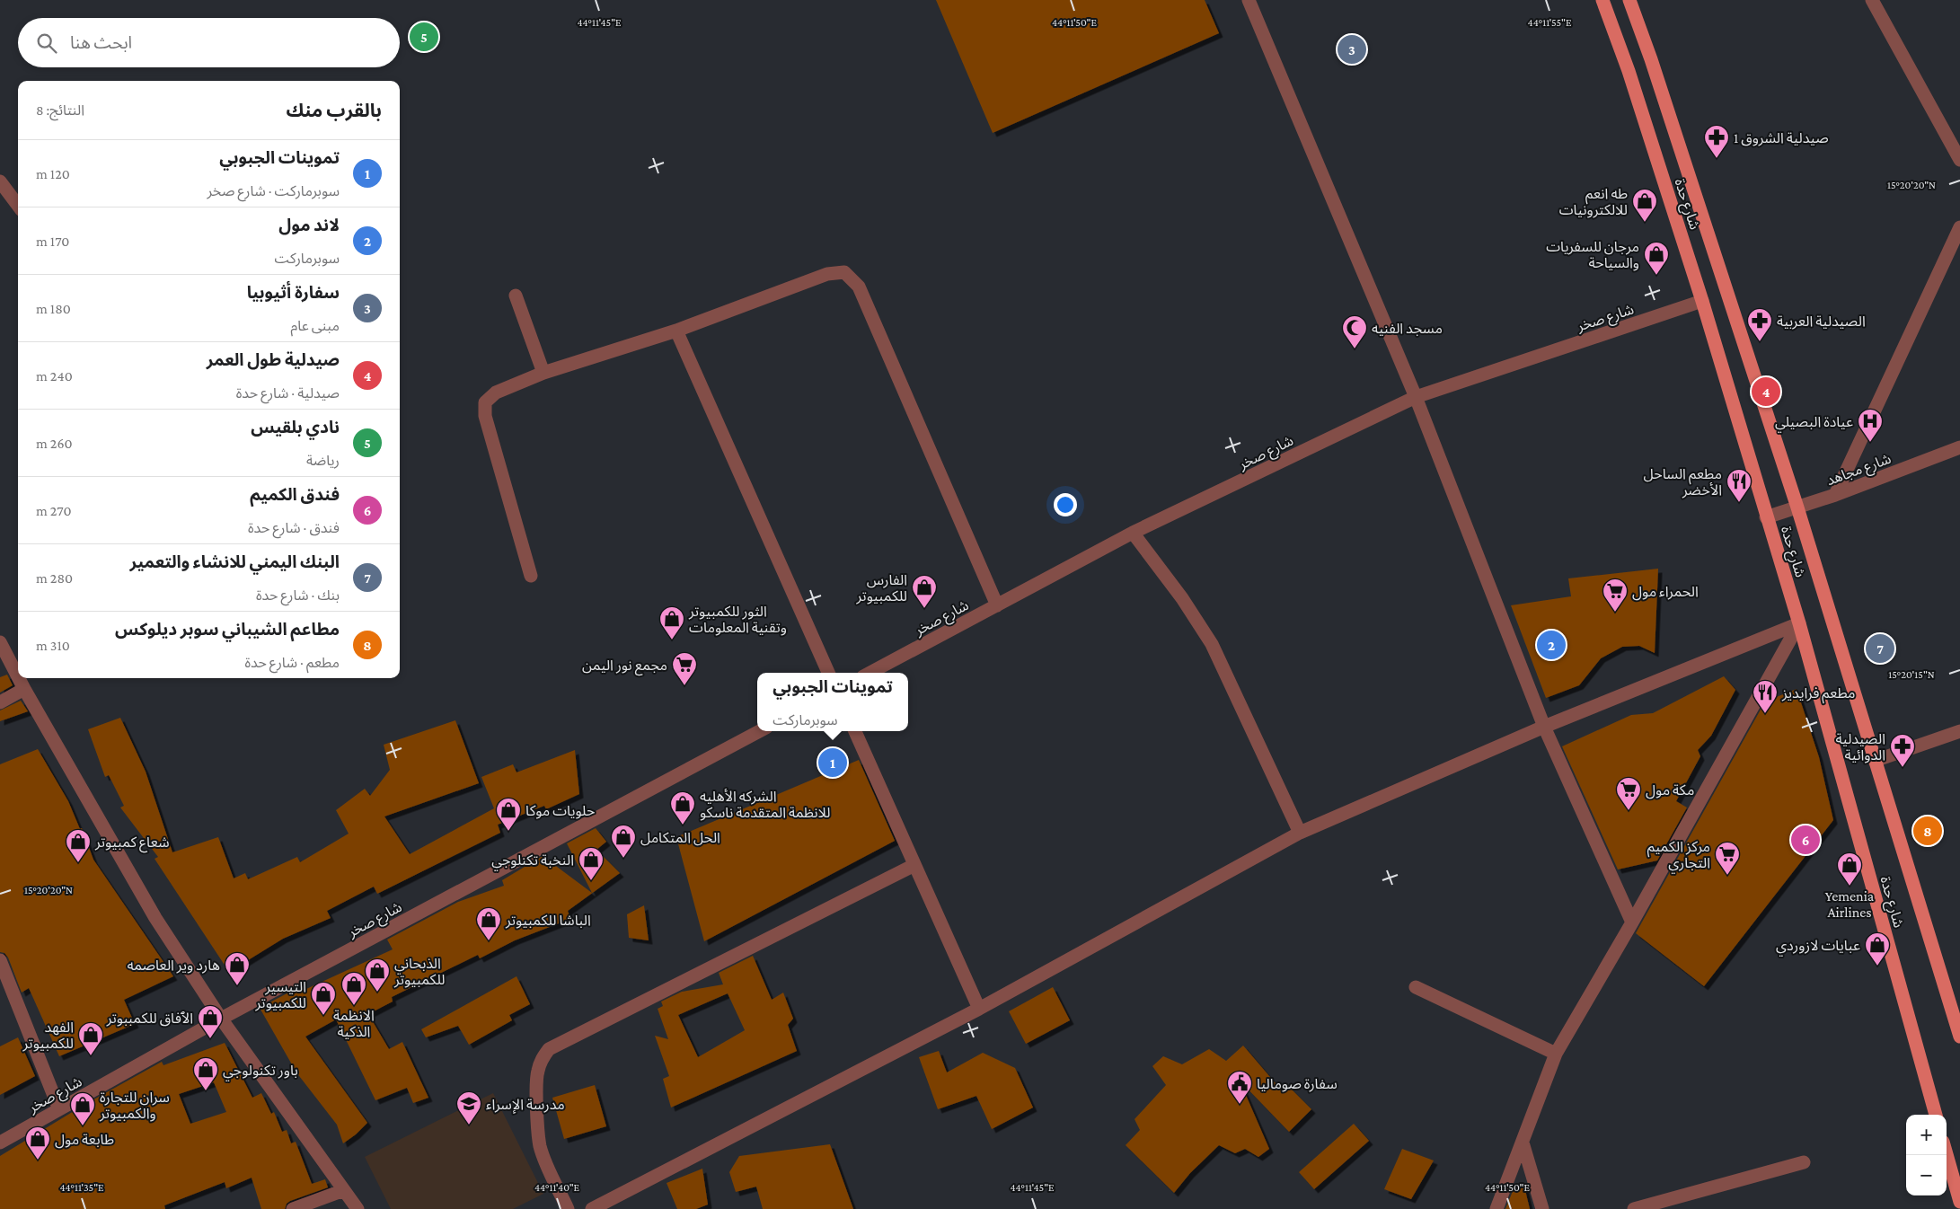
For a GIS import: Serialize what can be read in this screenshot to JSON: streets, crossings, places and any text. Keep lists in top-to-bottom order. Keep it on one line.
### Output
{"streets":{"main road":["شارع حدة"],"street":["شارع صخر","شارع مجاهد"]},"crossings":[["شارع حدة","شارع صخر"],["شارع حدة","شارع مجاهد"]],"places":{"pharmacy":["صيدلية الشروق 1","الصيدلية العربية","الصيدلية الدوائية"],"shop":["طه انعم للالكترونيات","مرجان للسفريات والسياحة","الفارس للكمبيوتر","الثور للكمبيوتر وتقنية المعلومات","الشركه الأهليه للانظمة المتقدمة ناسكو","حلويات موكا","الحل المتكامل","شعاع كمبيوتر","النخبة تكنلوجي","Yemenia Airlines","الباشا للكمبيوتر","عبايات لازوردي","هارد وير العاصمه","الذبحاني للكمبيوتر","الانظمة الذكية","التيسير للكمبيوتر","الٱفاق للكمببوتر","الفهد للكمبيوتر","باور تكنولوجي","سران للتجارة والكمبيوتر","طابعة مول"],"mosque":["مسجد الفنيه"],"hospital":["عيادة البصيلي"],"restaurant":["مطعم الساحل الأخضر","مطعم فرايديز"],"supermarket":["الحمراء مول","مجمع نور اليمن","مكة مول","مركز الكميم التجاري"],"public building":["سفارة صوماليا"],"school or university":["مدرسة الإسراء"]},"page":{"search":"ابحث هنا","pins":["5","3","4","2","7","1","8","6"],"heading":["بالقرب منك","النتائج: 8"],"list":[{"mark":"1","name":"تموينات الجبوبي","note":"سوبرماركت · شارع صخر","value":"120 m"},{"mark":"2","name":"لاند مول","note":"سوبرماركت","value":"170 m"},{"mark":"3","name":"سفارة أثيوبيا","note":"مبنى عام","value":"180 m"},{"mark":"4","name":"صيدلية طول العمر","note":"صيدلية · شارع حدة","value":"240 m"},{"mark":"5","name":"نادي بلقيس","note":"رياضة","value":"260 m"},{"mark":"6","name":"فندق الكميم","note":"فندق · شارع حدة","value":"270 m"},{"mark":"7","name":"البنك اليمني للانشاء والتعمير","note":"بنك · شارع حدة","value":"280 m"},{"mark":"8","name":"مطاعم الشيباني سوبر ديلوكس","note":"مطعم · شارع حدة","value":"310 m"}],"popup":["تموينات الجبوبي","سوبرماركت"],"map_buttons":["+","−"]},"coordinates":["44°11'45\"E","44°11'50\"E","44°11'55\"E","15°20'20\"N","15°20'15\"N","44°11'35\"E","44°11'40\"E"]}
